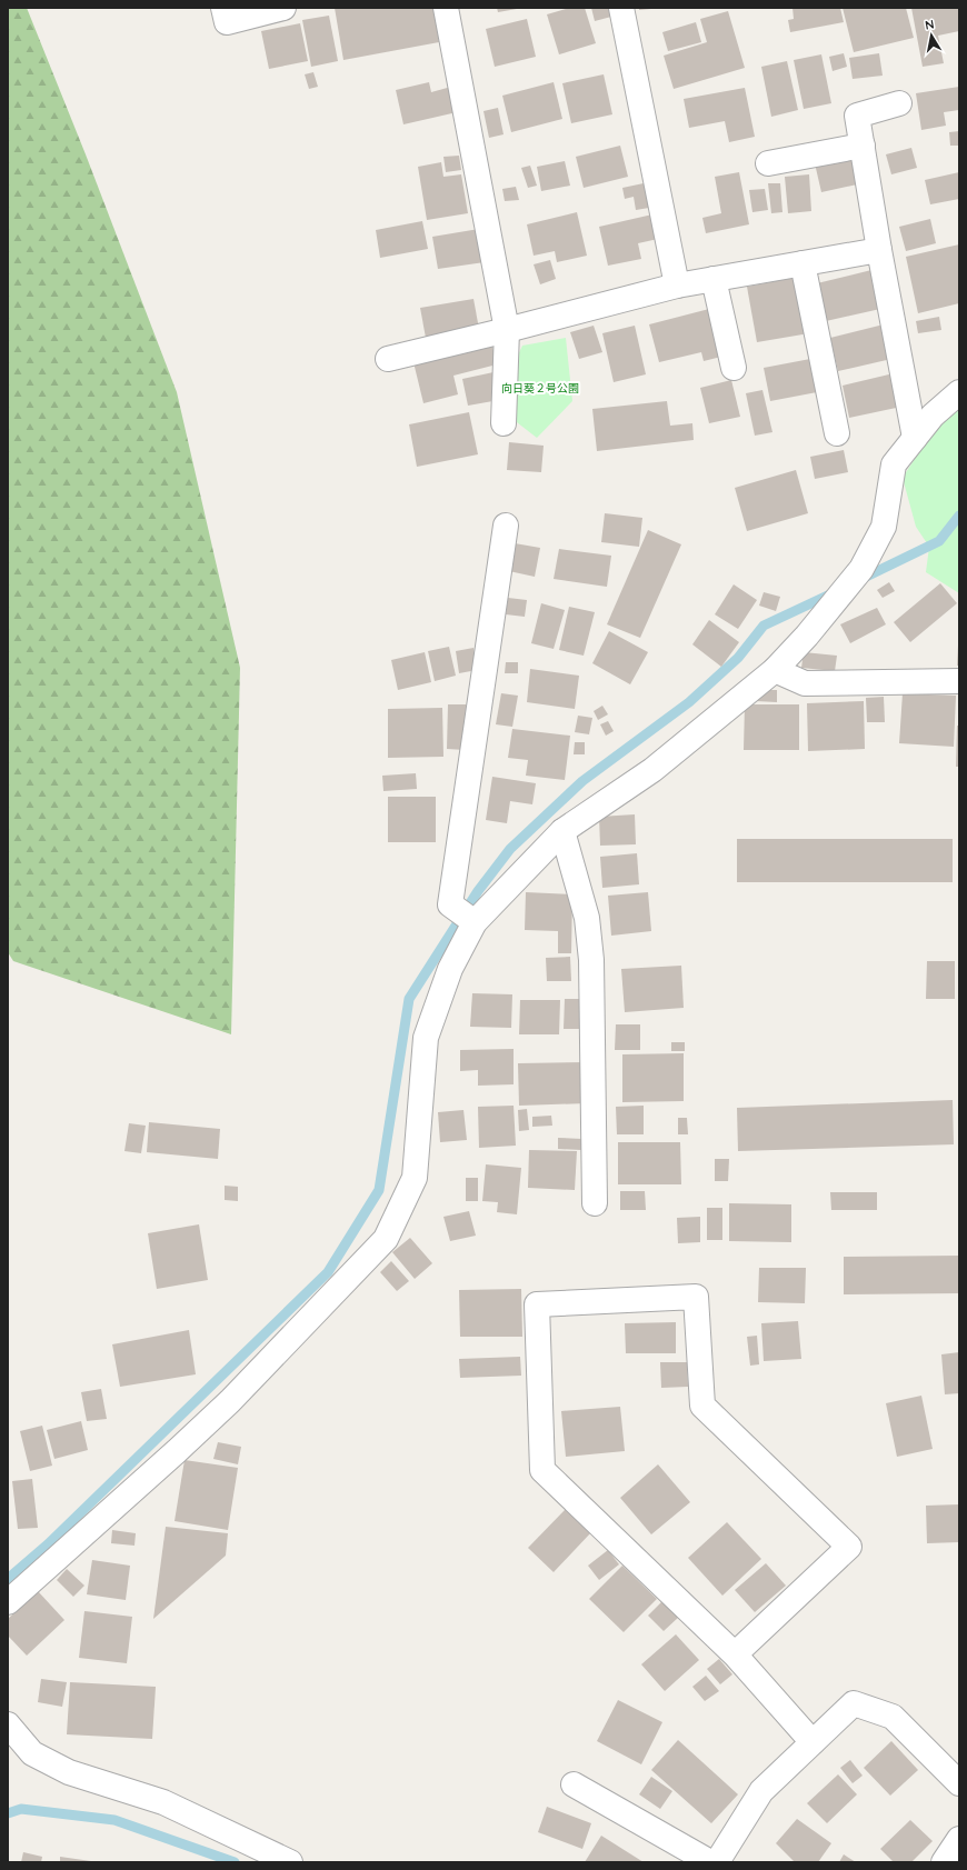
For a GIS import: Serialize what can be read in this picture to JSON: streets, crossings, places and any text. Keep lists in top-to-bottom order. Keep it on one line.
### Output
{"parks":["向日葵２号公園"],"north":"top"}
